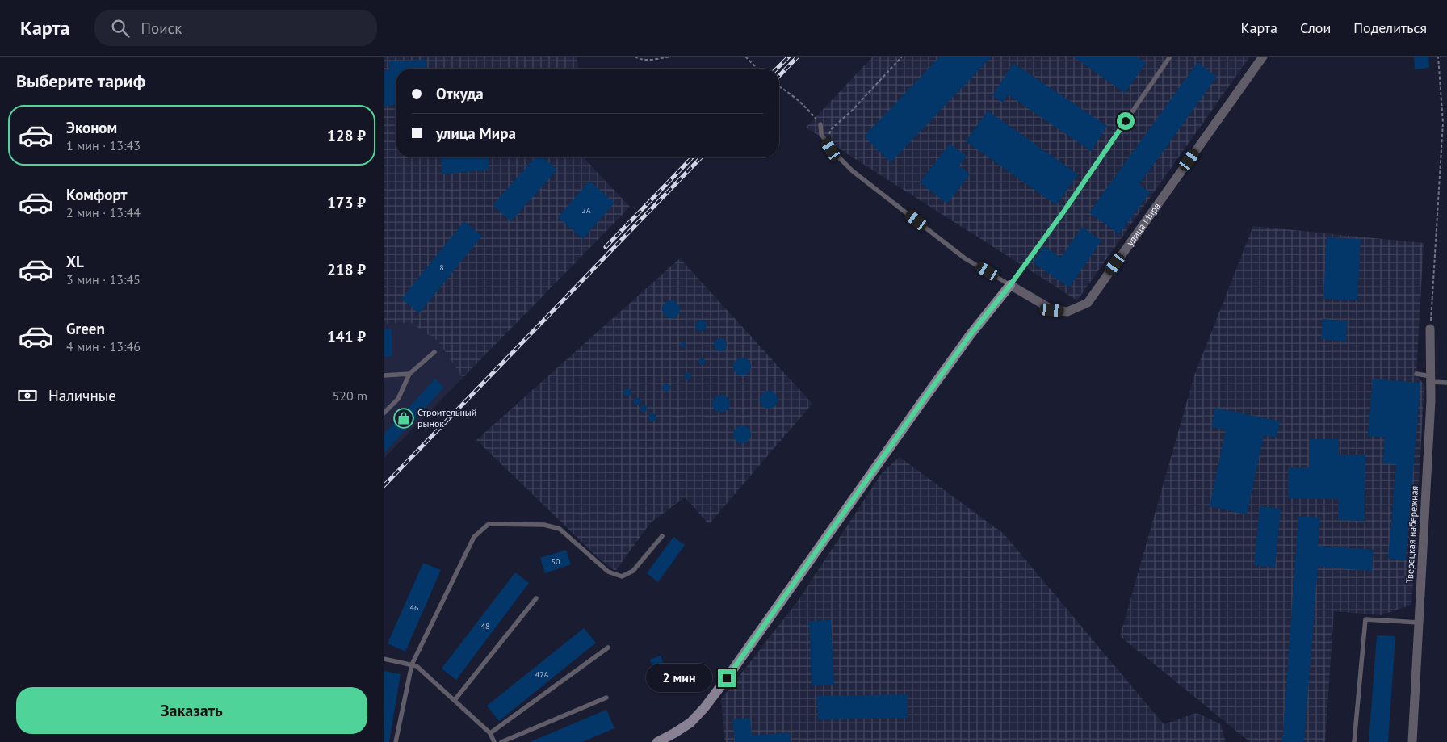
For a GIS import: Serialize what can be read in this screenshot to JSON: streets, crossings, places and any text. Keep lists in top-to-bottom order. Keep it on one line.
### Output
{"streets":{"street":["улица Мира","Тверецкая набережная"]},"places":{"shop":["Строительный рынок"]},"house_numbers":["2А","8","50","46","48","42А"],"page":{"header":"Карта","search":"Поиск","nav":["Карта","Слои","Поделиться"],"heading":"Выберите тариф","banner":["Откуда","улица Мира"],"list":[{"name":"Эконом","note":"1 мин · 13:43","value":"128 ₽"},{"name":"Комфорт","note":"2 мин · 13:44","value":"173 ₽"},{"name":"XL","note":"3 мин · 13:45","value":"218 ₽"},{"name":"Green","note":"4 мин · 13:46","value":"141 ₽"}],"pay":["Наличные","520 m"],"bubble":"2 мин","buttons":"Заказать"}}
